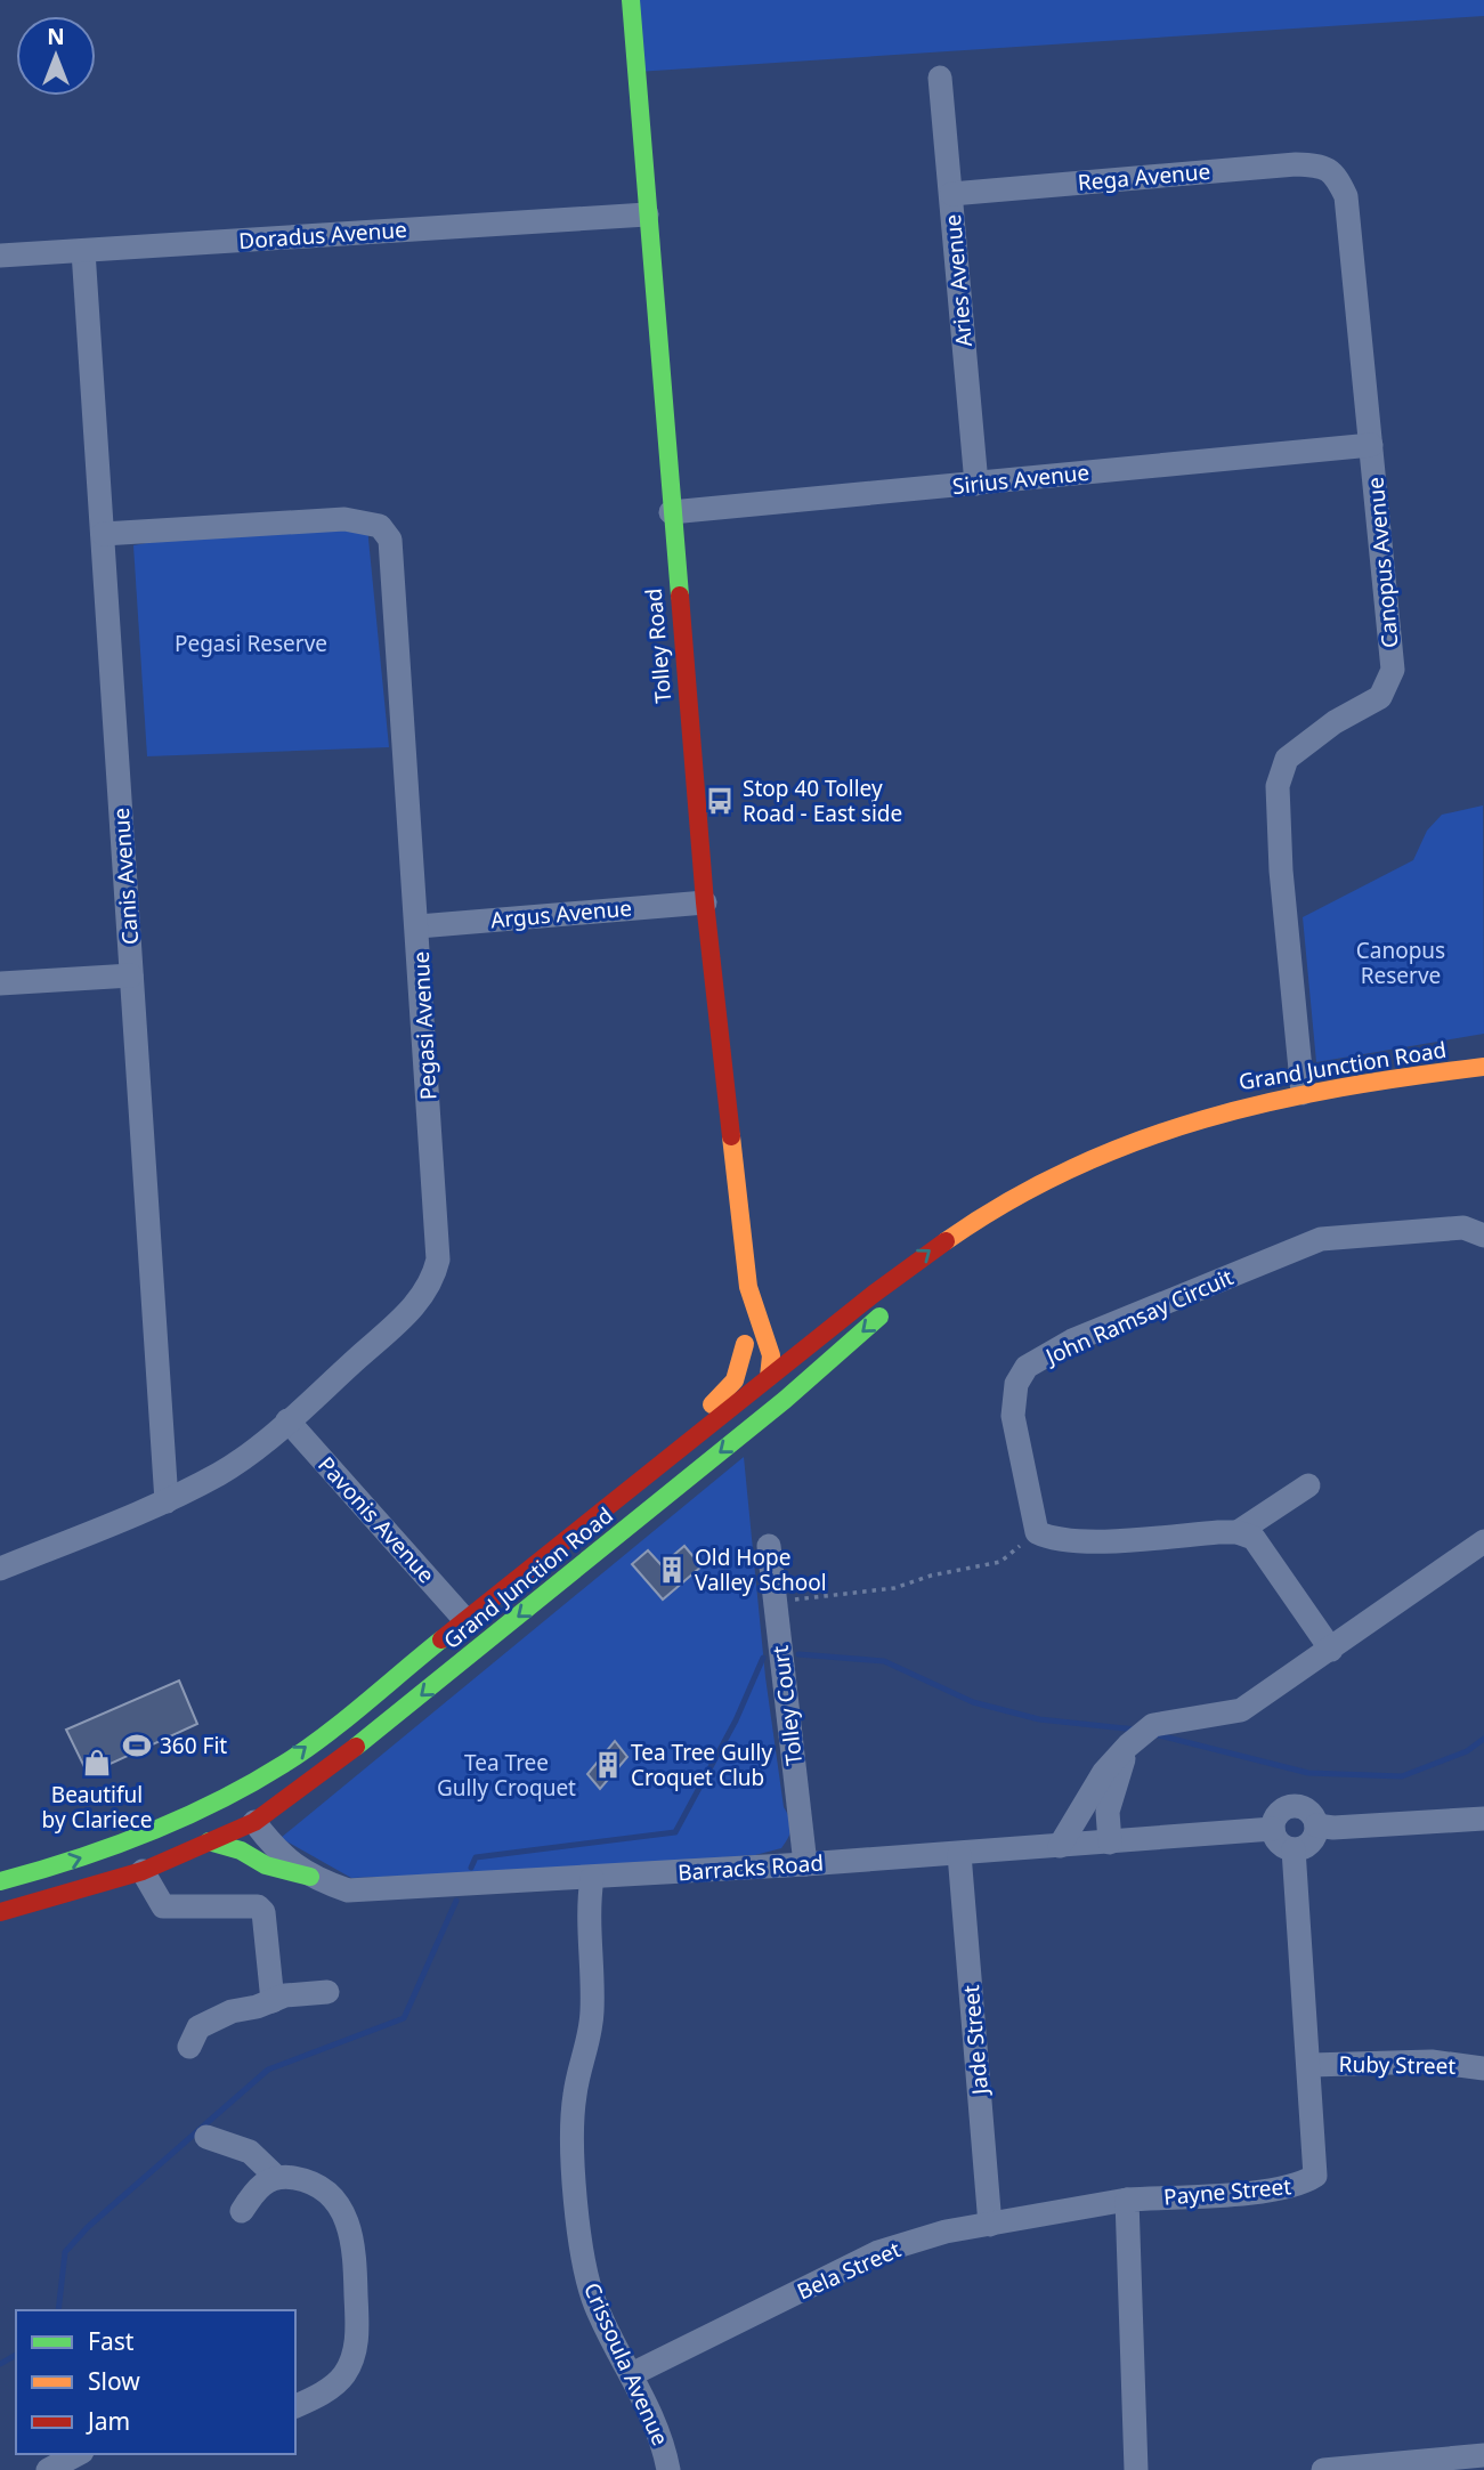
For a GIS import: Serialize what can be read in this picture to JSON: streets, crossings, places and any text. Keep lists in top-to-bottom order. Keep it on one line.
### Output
{"streets":{"main road":["Tolley Road","Grand Junction Road"],"street":["Rega Avenue","Doradus Avenue","Aries Avenue","Sirius Avenue","Canopus Avenue","Canis Avenue","Argus Avenue","Pegasi Avenue","John Ramsay Circuit","Pavonis Avenue","Tolley Court","Barracks Road","Jade Street","Ruby Street","Payne Street","Bela Street","Crissoula Avenue"]},"crossings":[["Rega Avenue","Aries Avenue"],["Rega Avenue","Canopus Avenue"],["Doradus Avenue","Tolley Road"],["Doradus Avenue","Canis Avenue"],["Aries Avenue","Sirius Avenue"],["Sirius Avenue","Canopus Avenue"],["Sirius Avenue","Tolley Road"],["Canopus Avenue","Grand Junction Road"],["Tolley Road","Argus Avenue"],["Tolley Road","Grand Junction Road"],["Canis Avenue","Pegasi Avenue"],["Argus Avenue","Pegasi Avenue"],["Pegasi Avenue","Pavonis Avenue"],["Grand Junction Road","Pavonis Avenue"],["Grand Junction Road","Barracks Road"],["Tolley Court","Barracks Road"],["Barracks Road","Jade Street"],["Barracks Road","Payne Street"],["Barracks Road","Crissoula Avenue"],["Jade Street","Bela Street"],["Ruby Street","Payne Street"],["Payne Street","Bela Street"],["Bela Street","Crissoula Avenue"]],"parks":["Pegasi Reserve","Canopus Reserve","Tea Tree Gully Croquet"],"places":{"bus stop":["Stop 40 Tolley Road - East side"],"building":["Old Hope Valley School","Tea Tree Gully Croquet Club"],"sports":["360 Fit"],"shop":["Beautiful by Clariece"]},"legend":["Fast","Slow","Jam"],"north":"top"}
